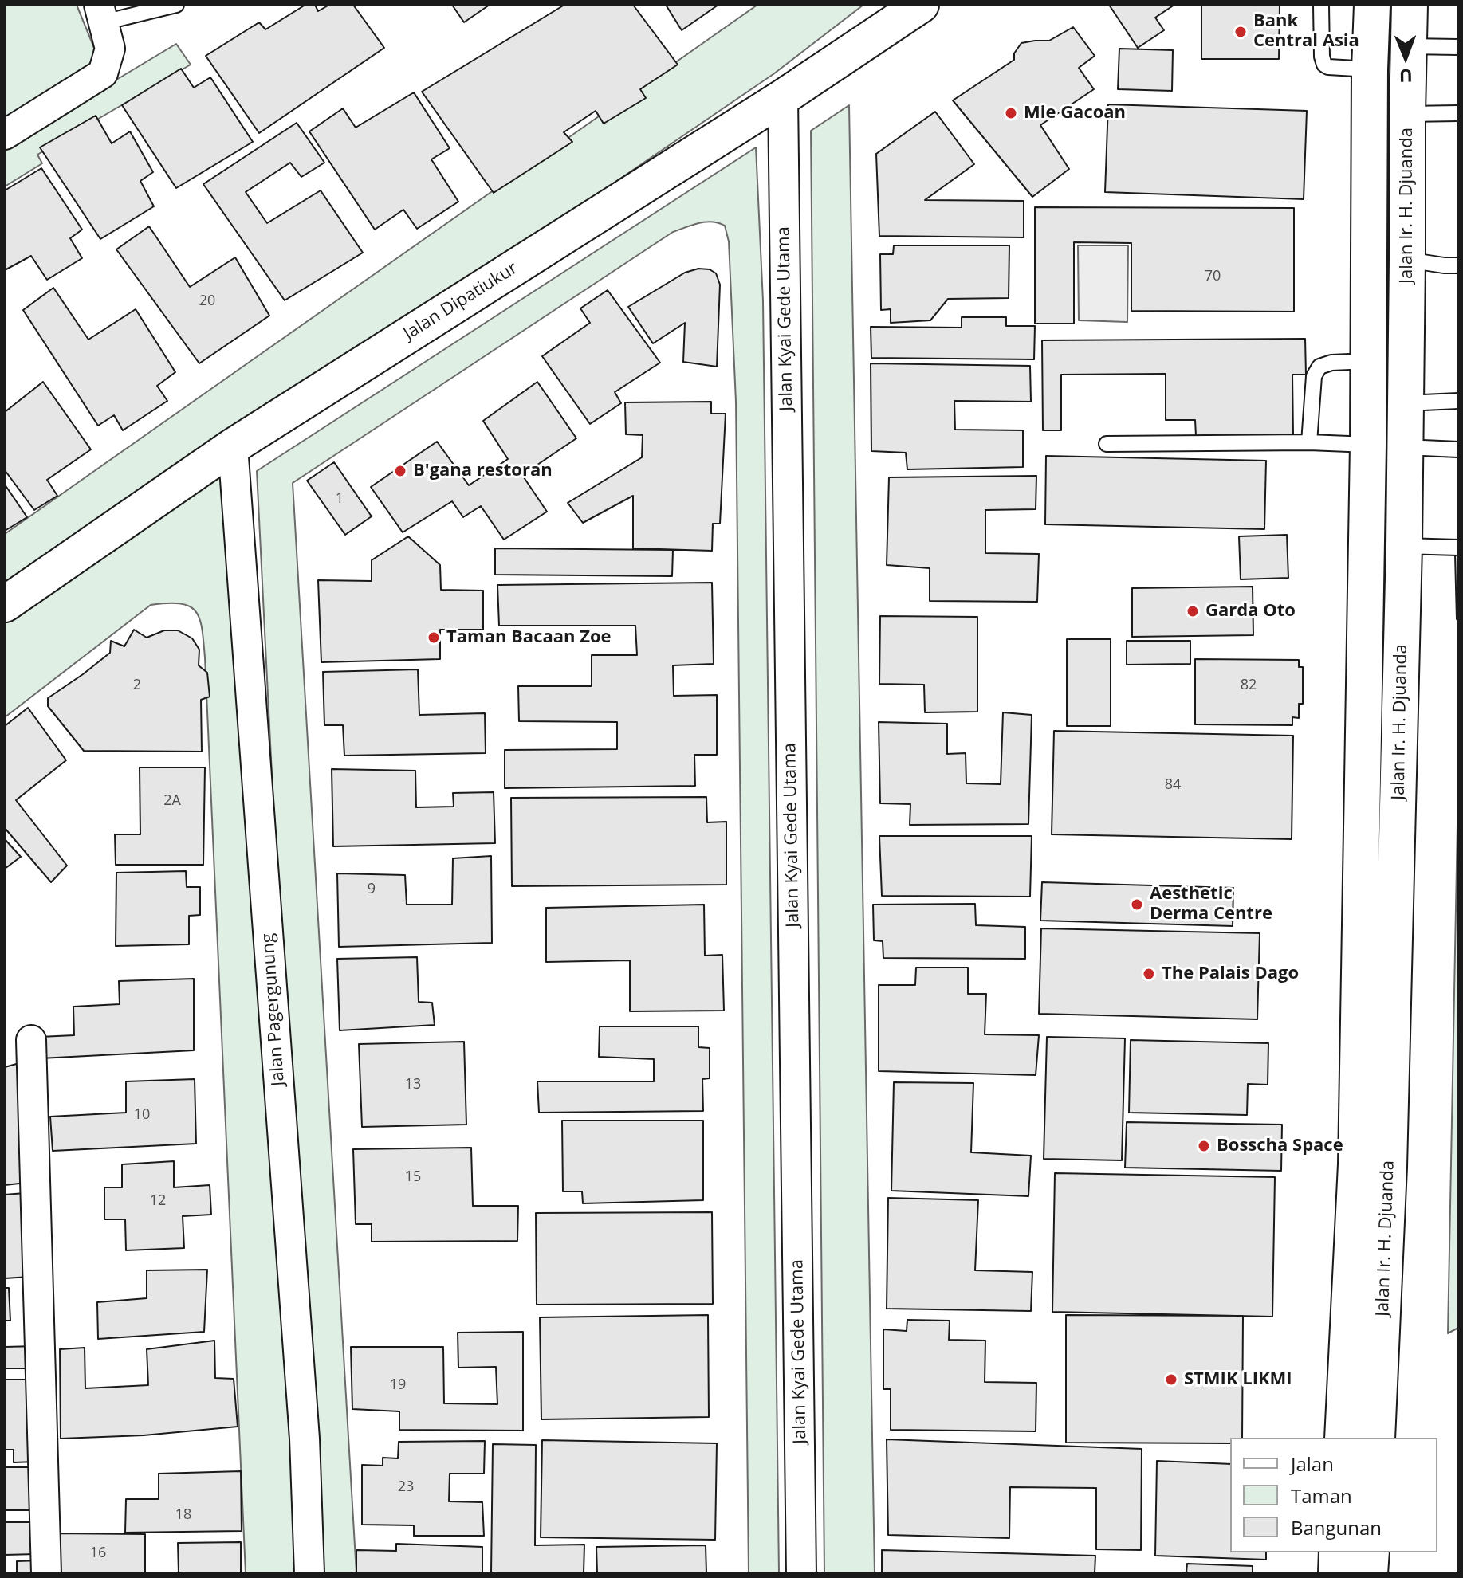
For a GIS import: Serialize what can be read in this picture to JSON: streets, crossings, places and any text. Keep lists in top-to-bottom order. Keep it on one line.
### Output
{"streets":{"main road":["Jalan Ir. H. Djuanda","Jalan Dipatiukur"],"street":["Jalan Kyai Gede Utama","Jalan Pagergunung"]},"crossings":[["Jalan Dipatiukur","Jalan Kyai Gede Utama"],["Jalan Dipatiukur","Jalan Pagergunung"]],"places":["Bank Central Asia","Mie Gacoan","B'gana restoran","Garda Oto","Taman Bacaan Zoe","Aesthetic Derma Centre","The Palais Dago","Bosscha Space","STMIK LIKMI"],"house_numbers":["70","20","1","2","82","84","2A","9","13","10","15","12","19","23","18","16"],"legend":["Jalan","Taman","Bangunan"],"north":"bottom"}
